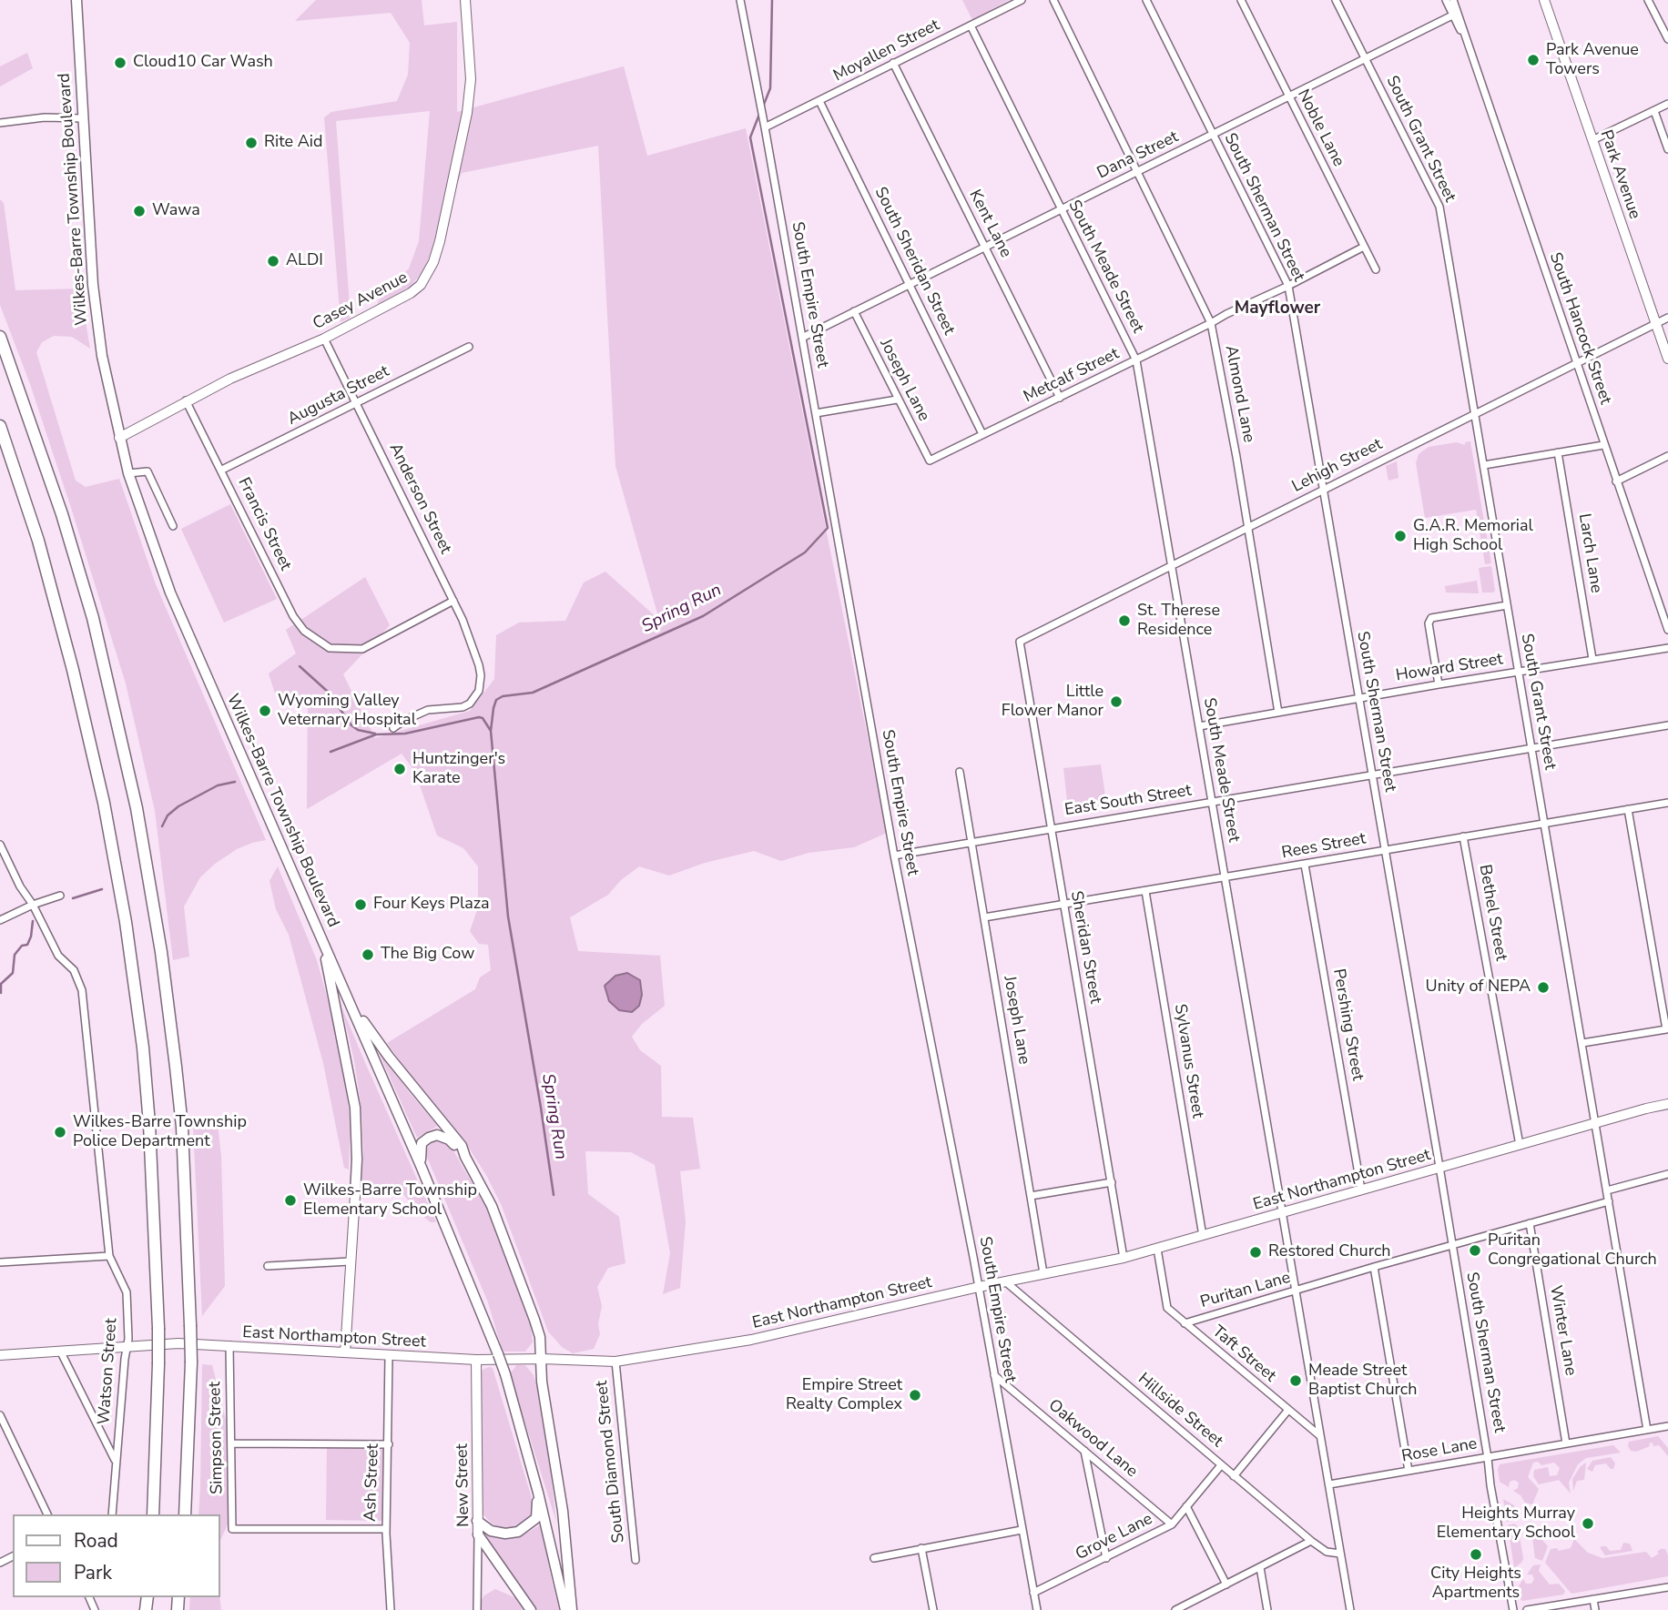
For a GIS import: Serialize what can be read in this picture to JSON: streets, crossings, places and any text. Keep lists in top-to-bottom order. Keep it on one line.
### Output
{"streets":{"main road":["Park Avenue","Wilkes-Barre Township Boulevard","Casey Avenue","East Northampton Street","New Street"],"street":["Moyallen Street","Noble Lane","South Grant Street","Dana Street","South Sherman Street","Kent Lane","South Sheridan Street","South Meade Street","South Empire Street","South Hancock Street","Metcalf Street","Joseph Lane","Almond Lane","Augusta Street","Lehigh Street","Anderson Street","Francis Street","Larch Lane","Howard Street","East South Street","Rees Street","Bethel Street","Sheridan Street","Pershing Street","Sylvanus Street","Puritan Lane","Winter Lane","Taft Street","Watson Street","Hillside Street","Simpson Street","Oakwood Lane","Rose Lane","South Diamond Street","Ash Street","Grove Lane"]},"crossings":[["Moyallen Street","Kent Lane"],["Moyallen Street","South Sheridan Street"],["Moyallen Street","South Meade Street"],["Moyallen Street","South Empire Street"],["Noble Lane","Dana Street"],["Noble Lane","Metcalf Street"],["South Grant Street","Dana Street"],["South Grant Street","Lehigh Street"],["South Grant Street","Howard Street"],["South Grant Street","East South Street"],["South Grant Street","Rees Street"],["South Grant Street","East Northampton Street"],["South Grant Street","Puritan Lane"],["South Grant Street","Rose Lane"],["Dana Street","South Sherman Street"],["Dana Street","Kent Lane"],["Dana Street","South Sheridan Street"],["Dana Street","South Meade Street"],["Dana Street","South Empire Street"],["Dana Street","South Hancock Street"],["Dana Street","Joseph Lane"],["Dana Street","Almond Lane"],["Park Avenue","Lehigh Street"],["Wilkes-Barre Township Boulevard","Casey Avenue"],["South Sherman Street","Metcalf Street"],["South Sherman Street","Lehigh Street"],["South Sherman Street","Howard Street"],["South Sherman Street","East South Street"],["South Sherman Street","Rees Street"],["South Sherman Street","East Northampton Street"],["South Sherman Street","Puritan Lane"],["South Sherman Street","Rose Lane"],["Kent Lane","Metcalf Street"],["South Sheridan Street","Metcalf Street"],["South Meade Street","Metcalf Street"],["South Meade Street","Lehigh Street"],["South Meade Street","Howard Street"],["South Meade Street","East South Street"],["South Meade Street","Rees Street"],["South Meade Street","East Northampton Street"],["South Meade Street","Puritan Lane"],["South Meade Street","Taft Street"],["South Meade Street","Hillside Street"],["South Meade Street","Rose Lane"],["South Empire Street","East South Street"],["South Empire Street","East Northampton Street"],["South Empire Street","Oakwood Lane"],["South Empire Street","Grove Lane"],["Casey Avenue","Anderson Street"],["Casey Avenue","Francis Street"],["South Hancock Street","Lehigh Street"],["Metcalf Street","Joseph Lane"],["Metcalf Street","Almond Lane"],["Joseph Lane","East South Street"],["Joseph Lane","Rees Street"],["Joseph Lane","East Northampton Street"],["Almond Lane","Lehigh Street"],["Almond Lane","Howard Street"],["Augusta Street","Anderson Street"],["Augusta Street","Francis Street"],["Lehigh Street","Sheridan Street"],["Anderson Street","Francis Street"],["Larch Lane","Howard Street"],["East South Street","Sheridan Street"],["Rees Street","Bethel Street"],["Rees Street","Sheridan Street"],["Rees Street","Pershing Street"],["Rees Street","Sylvanus Street"],["Bethel Street","East Northampton Street"],["Sheridan Street","East Northampton Street"],["Pershing Street","East Northampton Street"],["Sylvanus Street","East Northampton Street"],["East Northampton Street","Taft Street"],["East Northampton Street","Watson Street"],["East Northampton Street","Hillside Street"],["East Northampton Street","Simpson Street"],["East Northampton Street","South Diamond Street"],["East Northampton Street","Ash Street"],["East Northampton Street","New Street"],["Puritan Lane","Winter Lane"],["Puritan Lane","Taft Street"],["Winter Lane","Rose Lane"],["Hillside Street","Grove Lane"],["Simpson Street","Ash Street"],["Oakwood Lane","Grove Lane"]],"districts":["Mayflower"],"water":["Spring Run"],"places":["Park Avenue Towers","Cloud10 Car Wash","Rite Aid","Wawa","ALDI","G.A.R. Memorial High School","St. Therese Residence","Little Flower Manor","Wyoming Valley Veternary Hospital","Huntzinger's Karate","Four Keys Plaza","The Big Cow","Unity of NEPA","Wilkes-Barre Township Police Department","Wilkes-Barre Township Elementary School","Puritan Congregational Church","Restored Church","Meade Street Baptist Church","Empire Street Realty Complex","Heights Murray Elementary School","City Heights Apartments"],"legend":["Road","Park"]}
